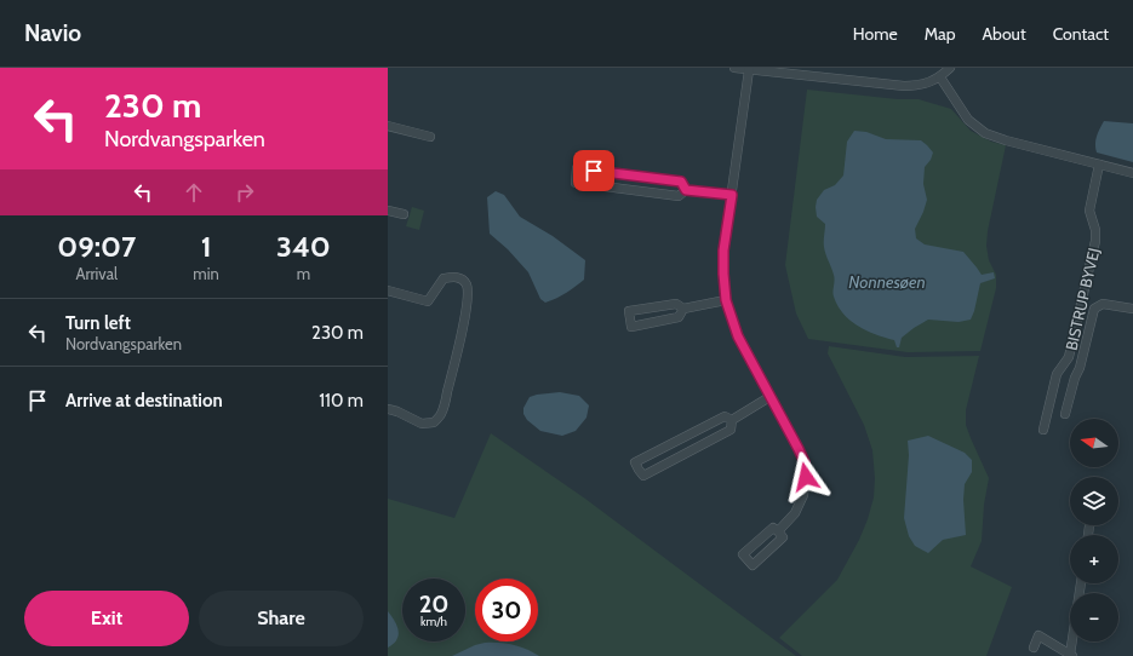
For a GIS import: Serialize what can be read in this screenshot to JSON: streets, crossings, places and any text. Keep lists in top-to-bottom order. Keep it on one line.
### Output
{"streets":{"street":["BISTRUP BYVEJ"]},"water":["Nonnesøen"],"north":"left","page":{"header":"Navio","nav":["Home","Map","About","Contact"],"turn":["230 m","Nordvangsparken"],"eta":["09:07","Arrival","1","min","340","m"],"list":[{"name":"Turn left","note":"Nordvangsparken","value":"230 m"},{"name":"Arrive at destination","value":"110 m"}],"map_buttons":["+","−"],"speed":"20 km/h","limit":"30","buttons":["Exit","Share"]}}
